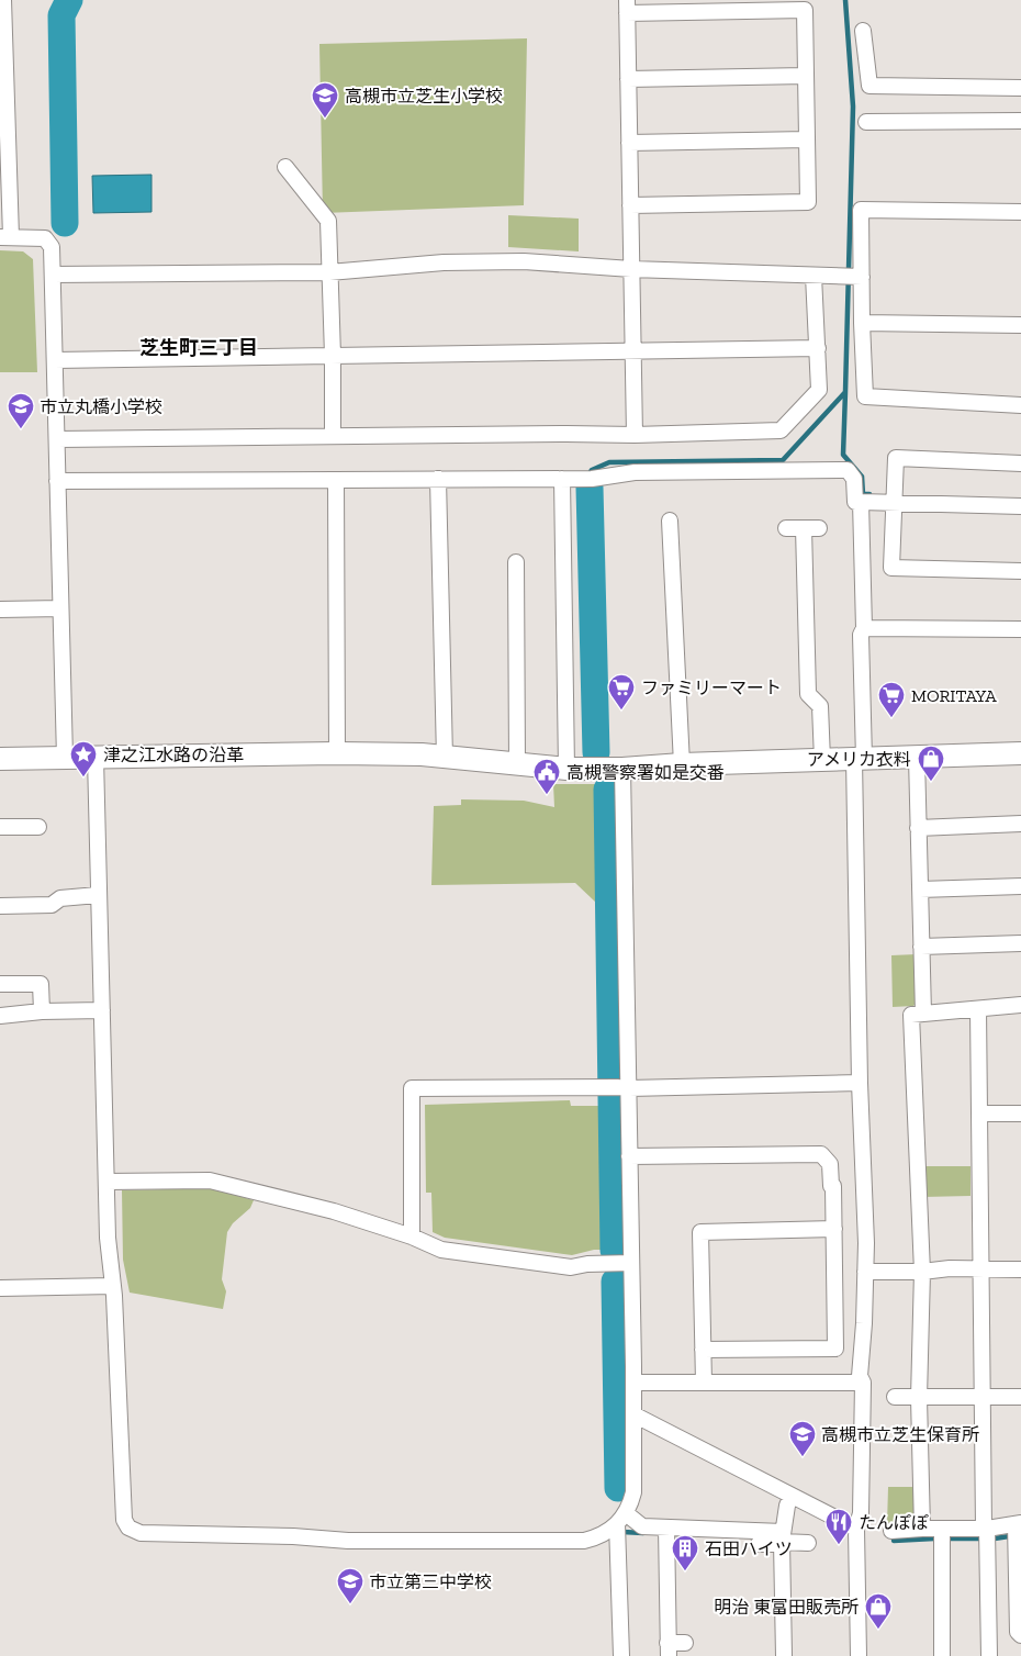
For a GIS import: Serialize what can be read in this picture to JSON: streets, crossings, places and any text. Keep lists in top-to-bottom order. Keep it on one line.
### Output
{"districts":["芝生町三丁目"],"places":{"school or university":["高槻市立芝生小学校","市立丸橋小学校","高槻市立芝生保育所","市立第三中学校"],"supermarket":["ファミリーマート","MORITAYA"],"place":["津之江水路の沿革"],"shop":["アメリカ衣料","明治 東富田販売所"],"public building":["高槻警察署如是交番"],"restaurant":["たんぽぽ"],"building":["石田ハイツ"]}}
